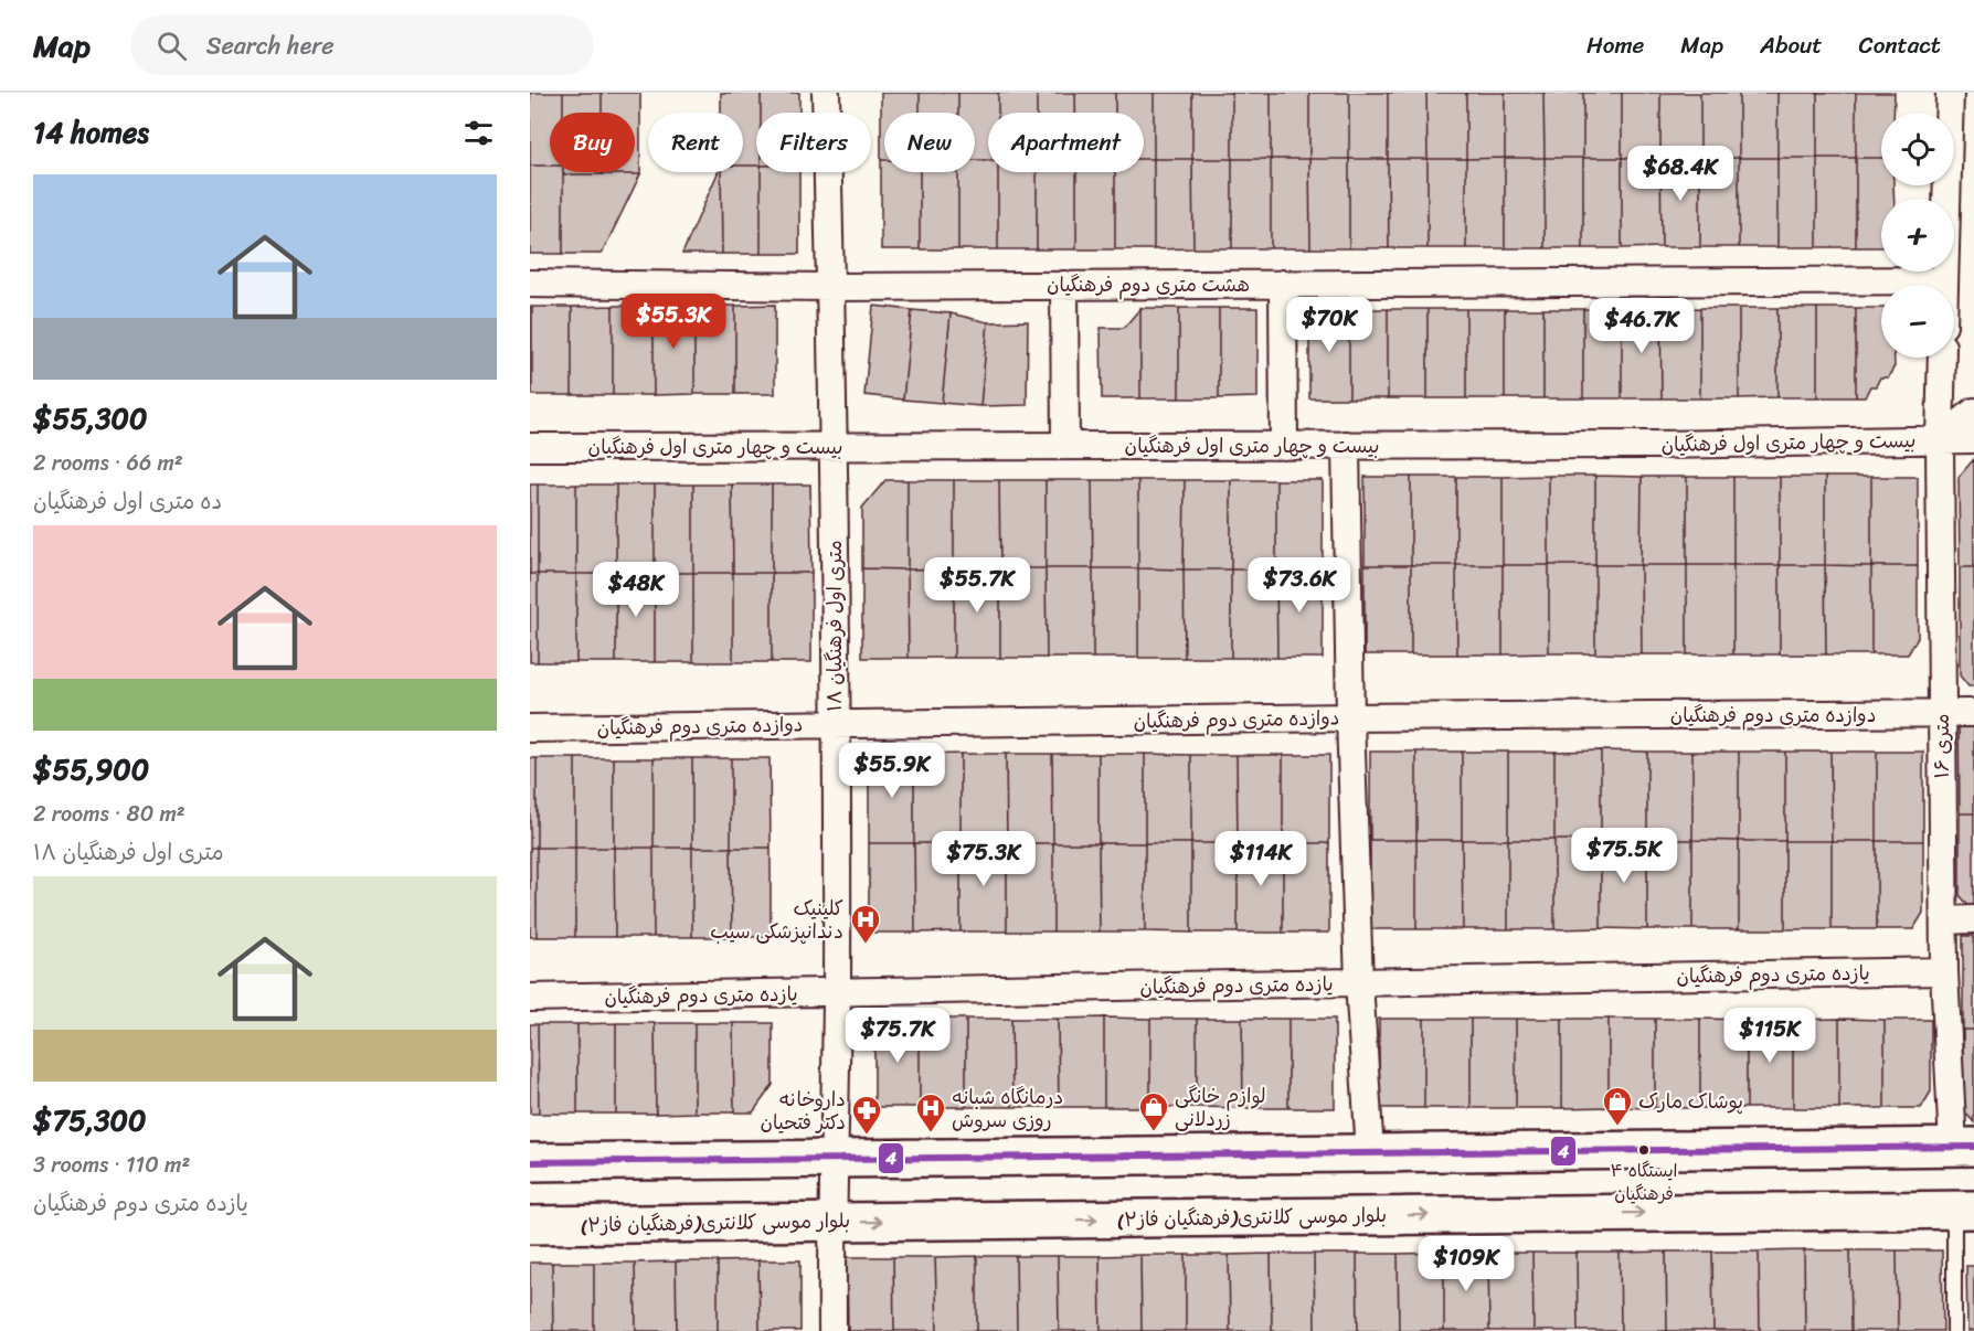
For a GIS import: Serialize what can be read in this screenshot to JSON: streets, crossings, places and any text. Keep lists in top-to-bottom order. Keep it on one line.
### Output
{"streets":{"main road":["بلوار موسی کلانتری(فرهنگیان فاز۲)"],"street":["هشت متری دوم فرهنگیان","بیست و چهار متری اول فرهنگیان","۱۸ متری اول فرهنگیان","دوازده متری دوم فرهنگیان","۱۶ متری","یازده متری دوم فرهنگیان"]},"crossings":[["هشت متری دوم فرهنگیان","۱۸ متری اول فرهنگیان"],["بیست و چهار متری اول فرهنگیان","۱۸ متری اول فرهنگیان"],["بیست و چهار متری اول فرهنگیان","۱۶ متری"],["۱۸ متری اول فرهنگیان","دوازده متری دوم فرهنگیان"],["۱۸ متری اول فرهنگیان","یازده متری دوم فرهنگیان"],["۱۸ متری اول فرهنگیان","بلوار موسی کلانتری(فرهنگیان فاز۲)"],["دوازده متری دوم فرهنگیان","۱۶ متری"],["۱۶ متری","یازده متری دوم فرهنگیان"]],"places":{"hospital":["کلینیک دندانپزشکی سیب","درمانگاه شبانه روزی سروش"],"shop":["پوشاک مارک","لوازم خانگی زردلانی"],"pharmacy":["داروخانه دکتر فتحیان"],"other":["ایستگاه ۴ فرهنگیان"]},"lines":["transit line 4"],"page":{"header":"Map","search":"Search here","nav":["Home","Map","About","Contact"],"heading":"14 homes","map_buttons":["+","−"],"chip":["Buy","Rent","Filters","New","Apartment"],"price":["$68.4K","$55.3K","$70K","$46.7K","$55.7K","$73.6K","$48K","$55.9K","$75.5K","$75.3K","$114K","$75.7K","$115K","$109K"],"list":[{"name":"$55,300","note":"2 rooms · 66 m² · ده متری اول فرهنگیان"},{"name":"$55,900","note":"2 rooms · 80 m² · ۱۸ متری اول فرهنگیان"},{"name":"$75,300","note":"3 rooms · 110 m² · یازده متری دوم فرهنگیان"}]}}
